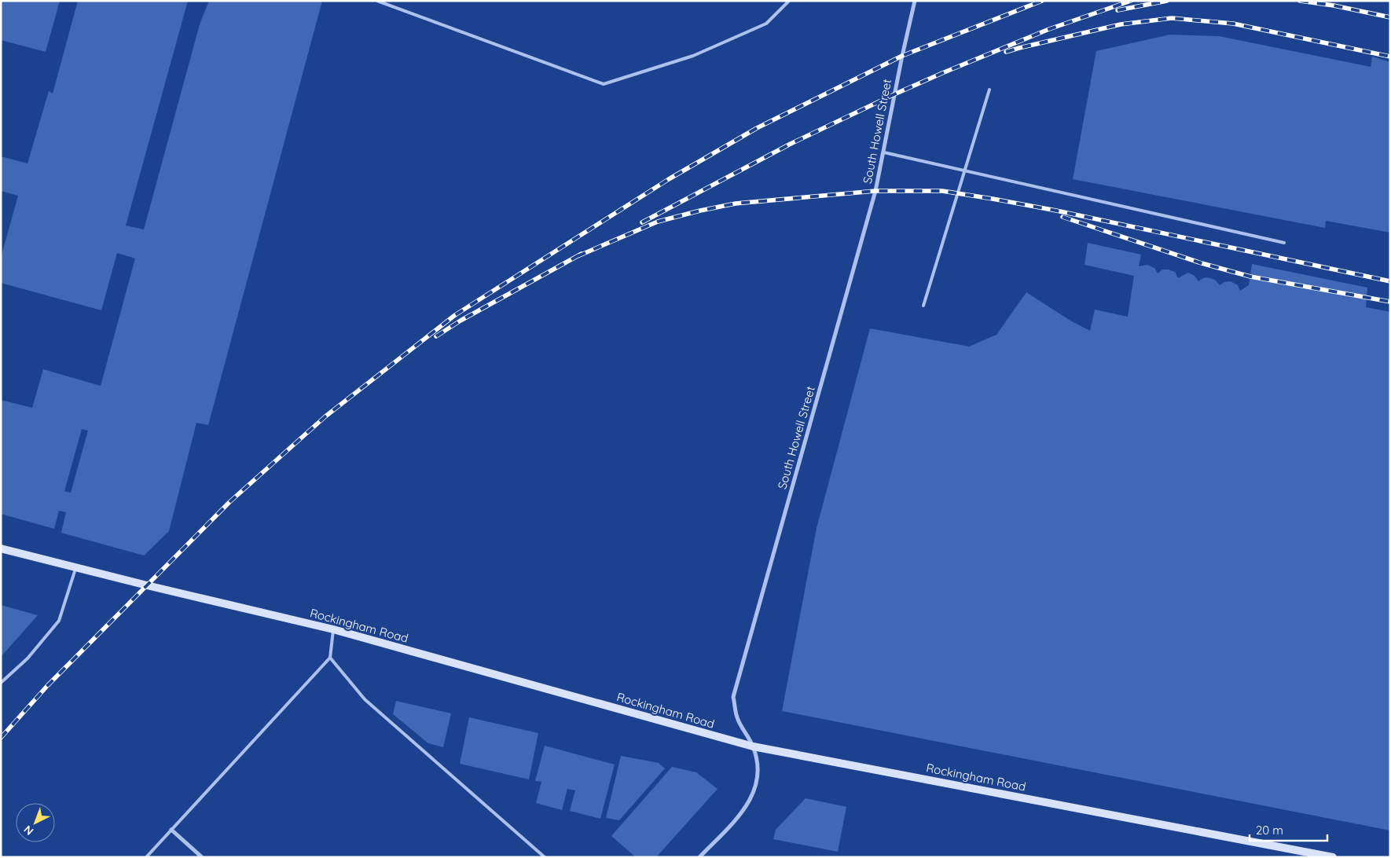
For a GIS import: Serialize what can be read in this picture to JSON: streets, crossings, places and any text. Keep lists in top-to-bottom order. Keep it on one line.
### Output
{"streets":{"street":["South Howell Street","Rockingham Road"]},"crossings":[["South Howell Street","Rockingham Road"]],"scale_bar":"20 m","north":"bottom left"}
